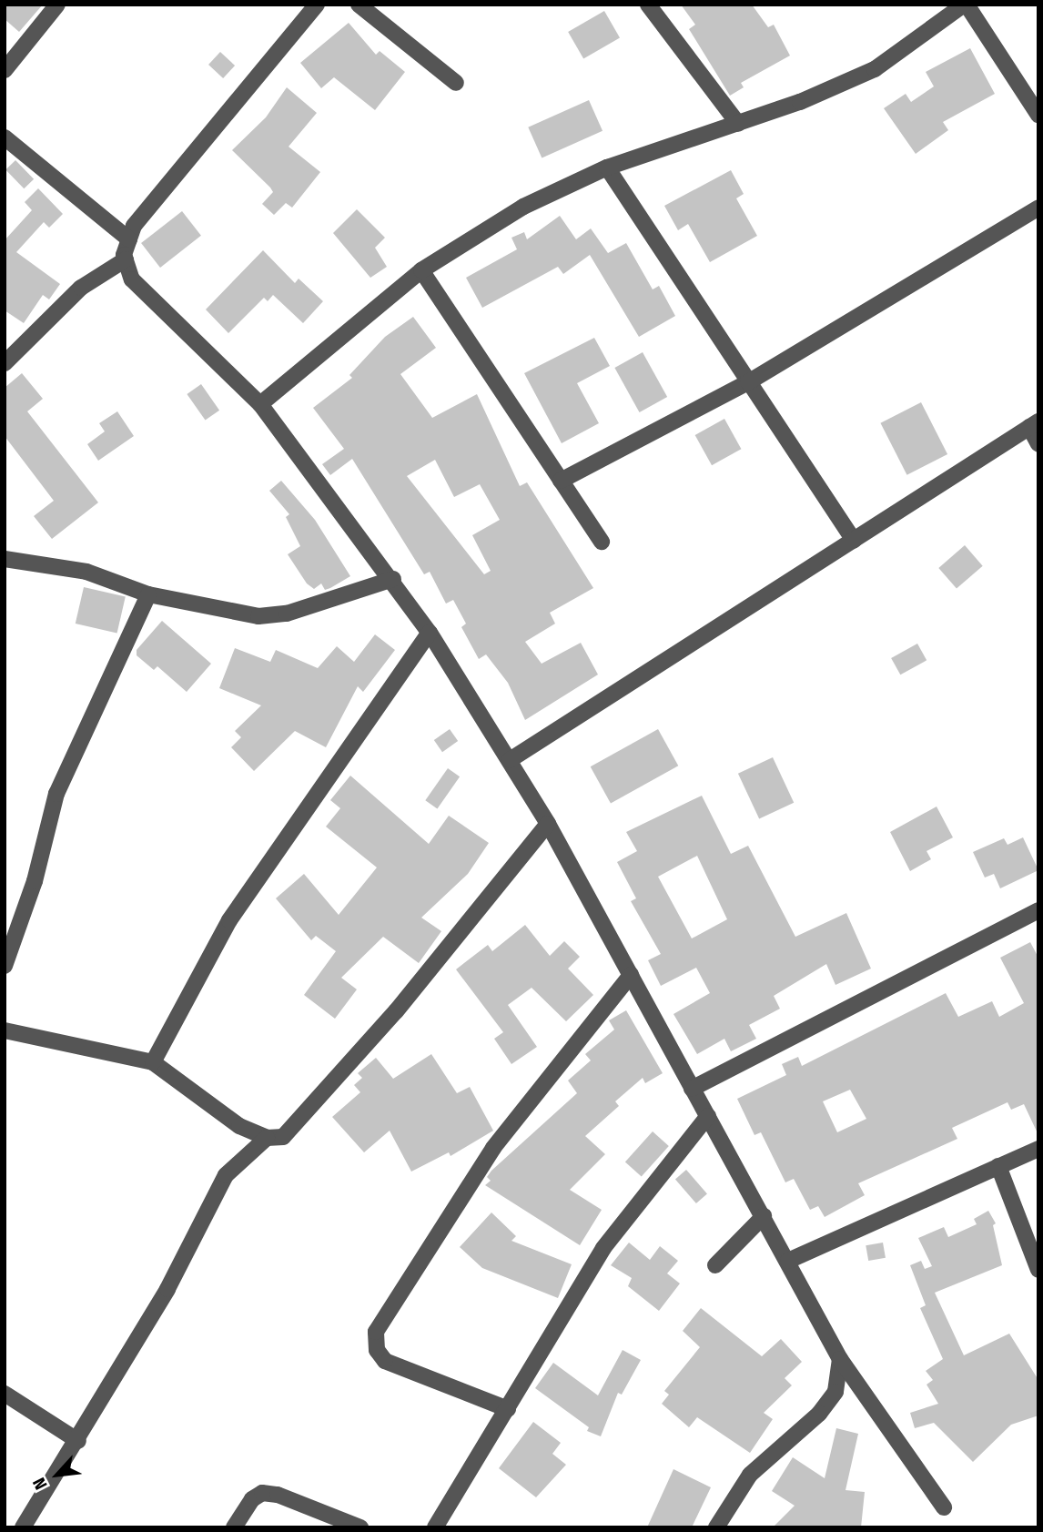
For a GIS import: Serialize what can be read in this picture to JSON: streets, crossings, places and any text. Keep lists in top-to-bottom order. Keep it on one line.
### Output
{"north":"bottom left"}
